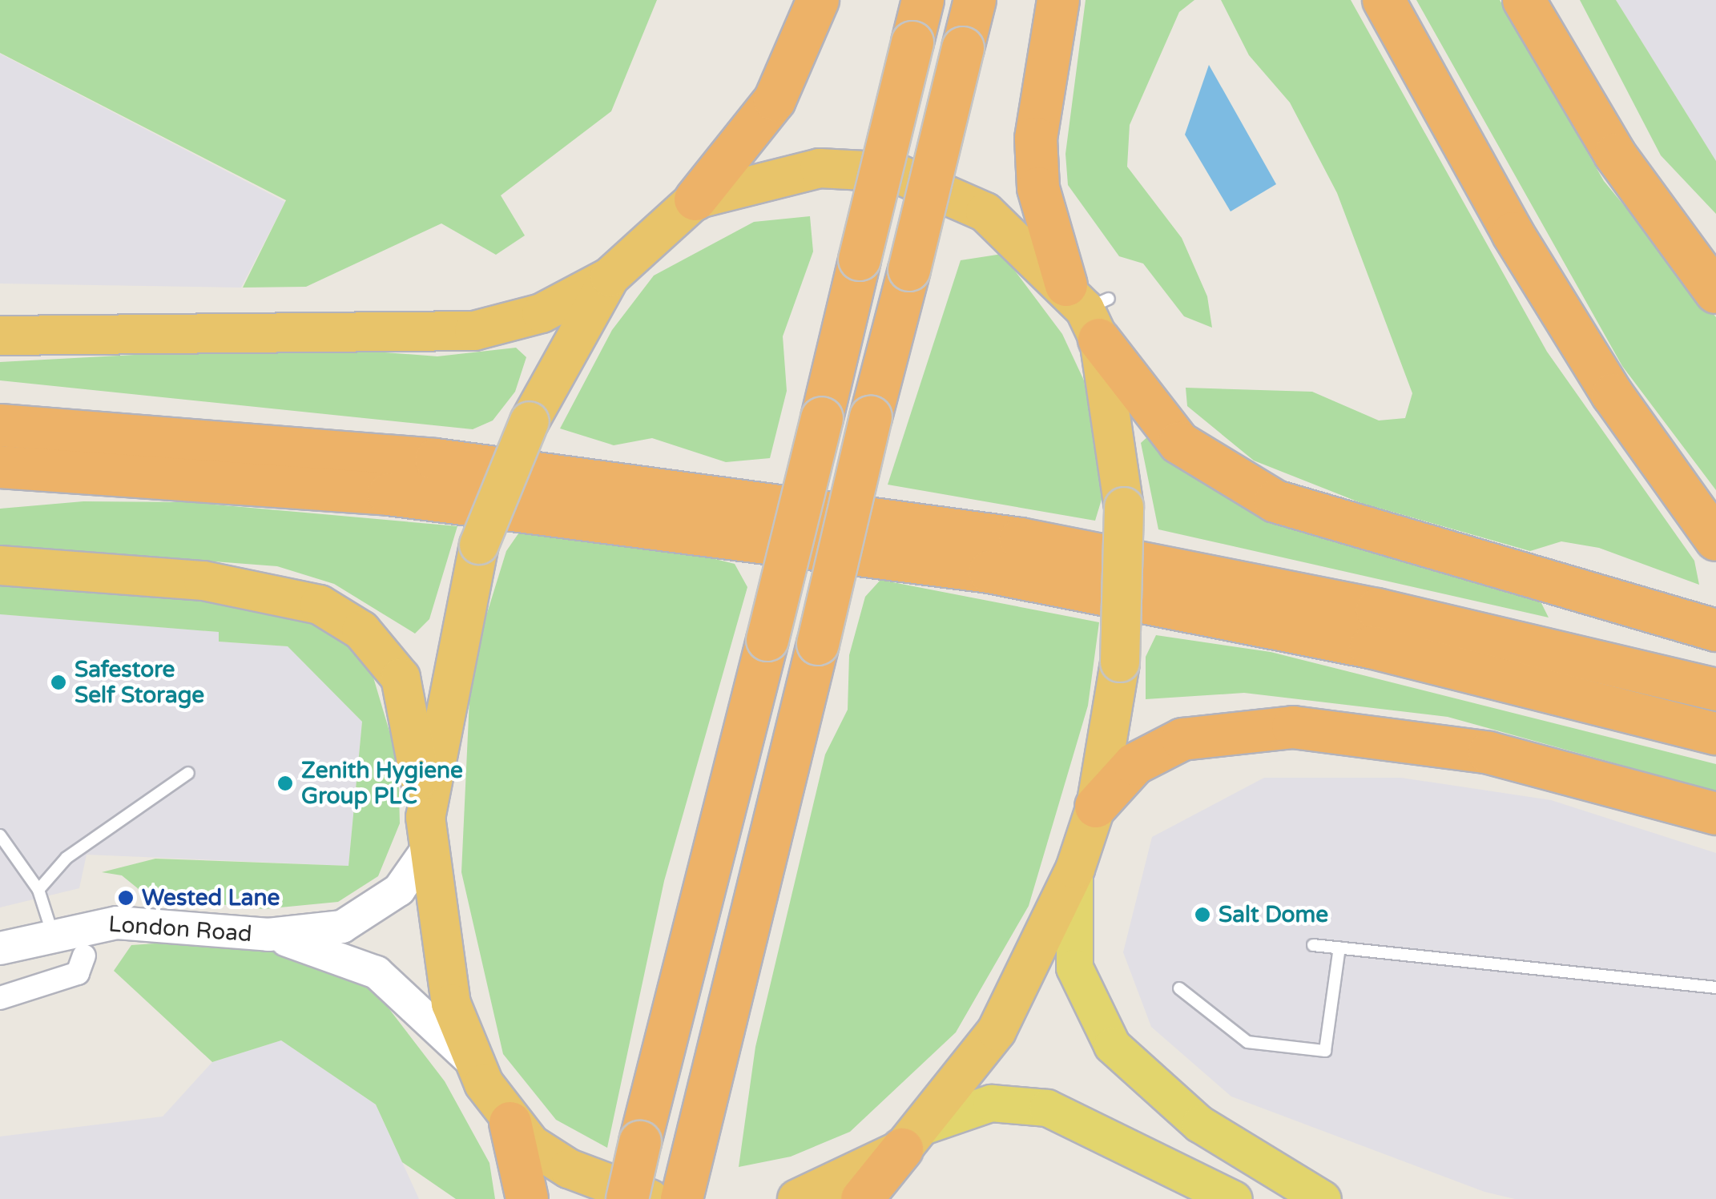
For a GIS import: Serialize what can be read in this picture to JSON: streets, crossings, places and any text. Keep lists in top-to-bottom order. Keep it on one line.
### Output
{"streets":{"main road":["London Road"]},"places":["Safestore Self Storage","Zenith Hygiene Group PLC","Wested Lane","Salt Dome"]}
